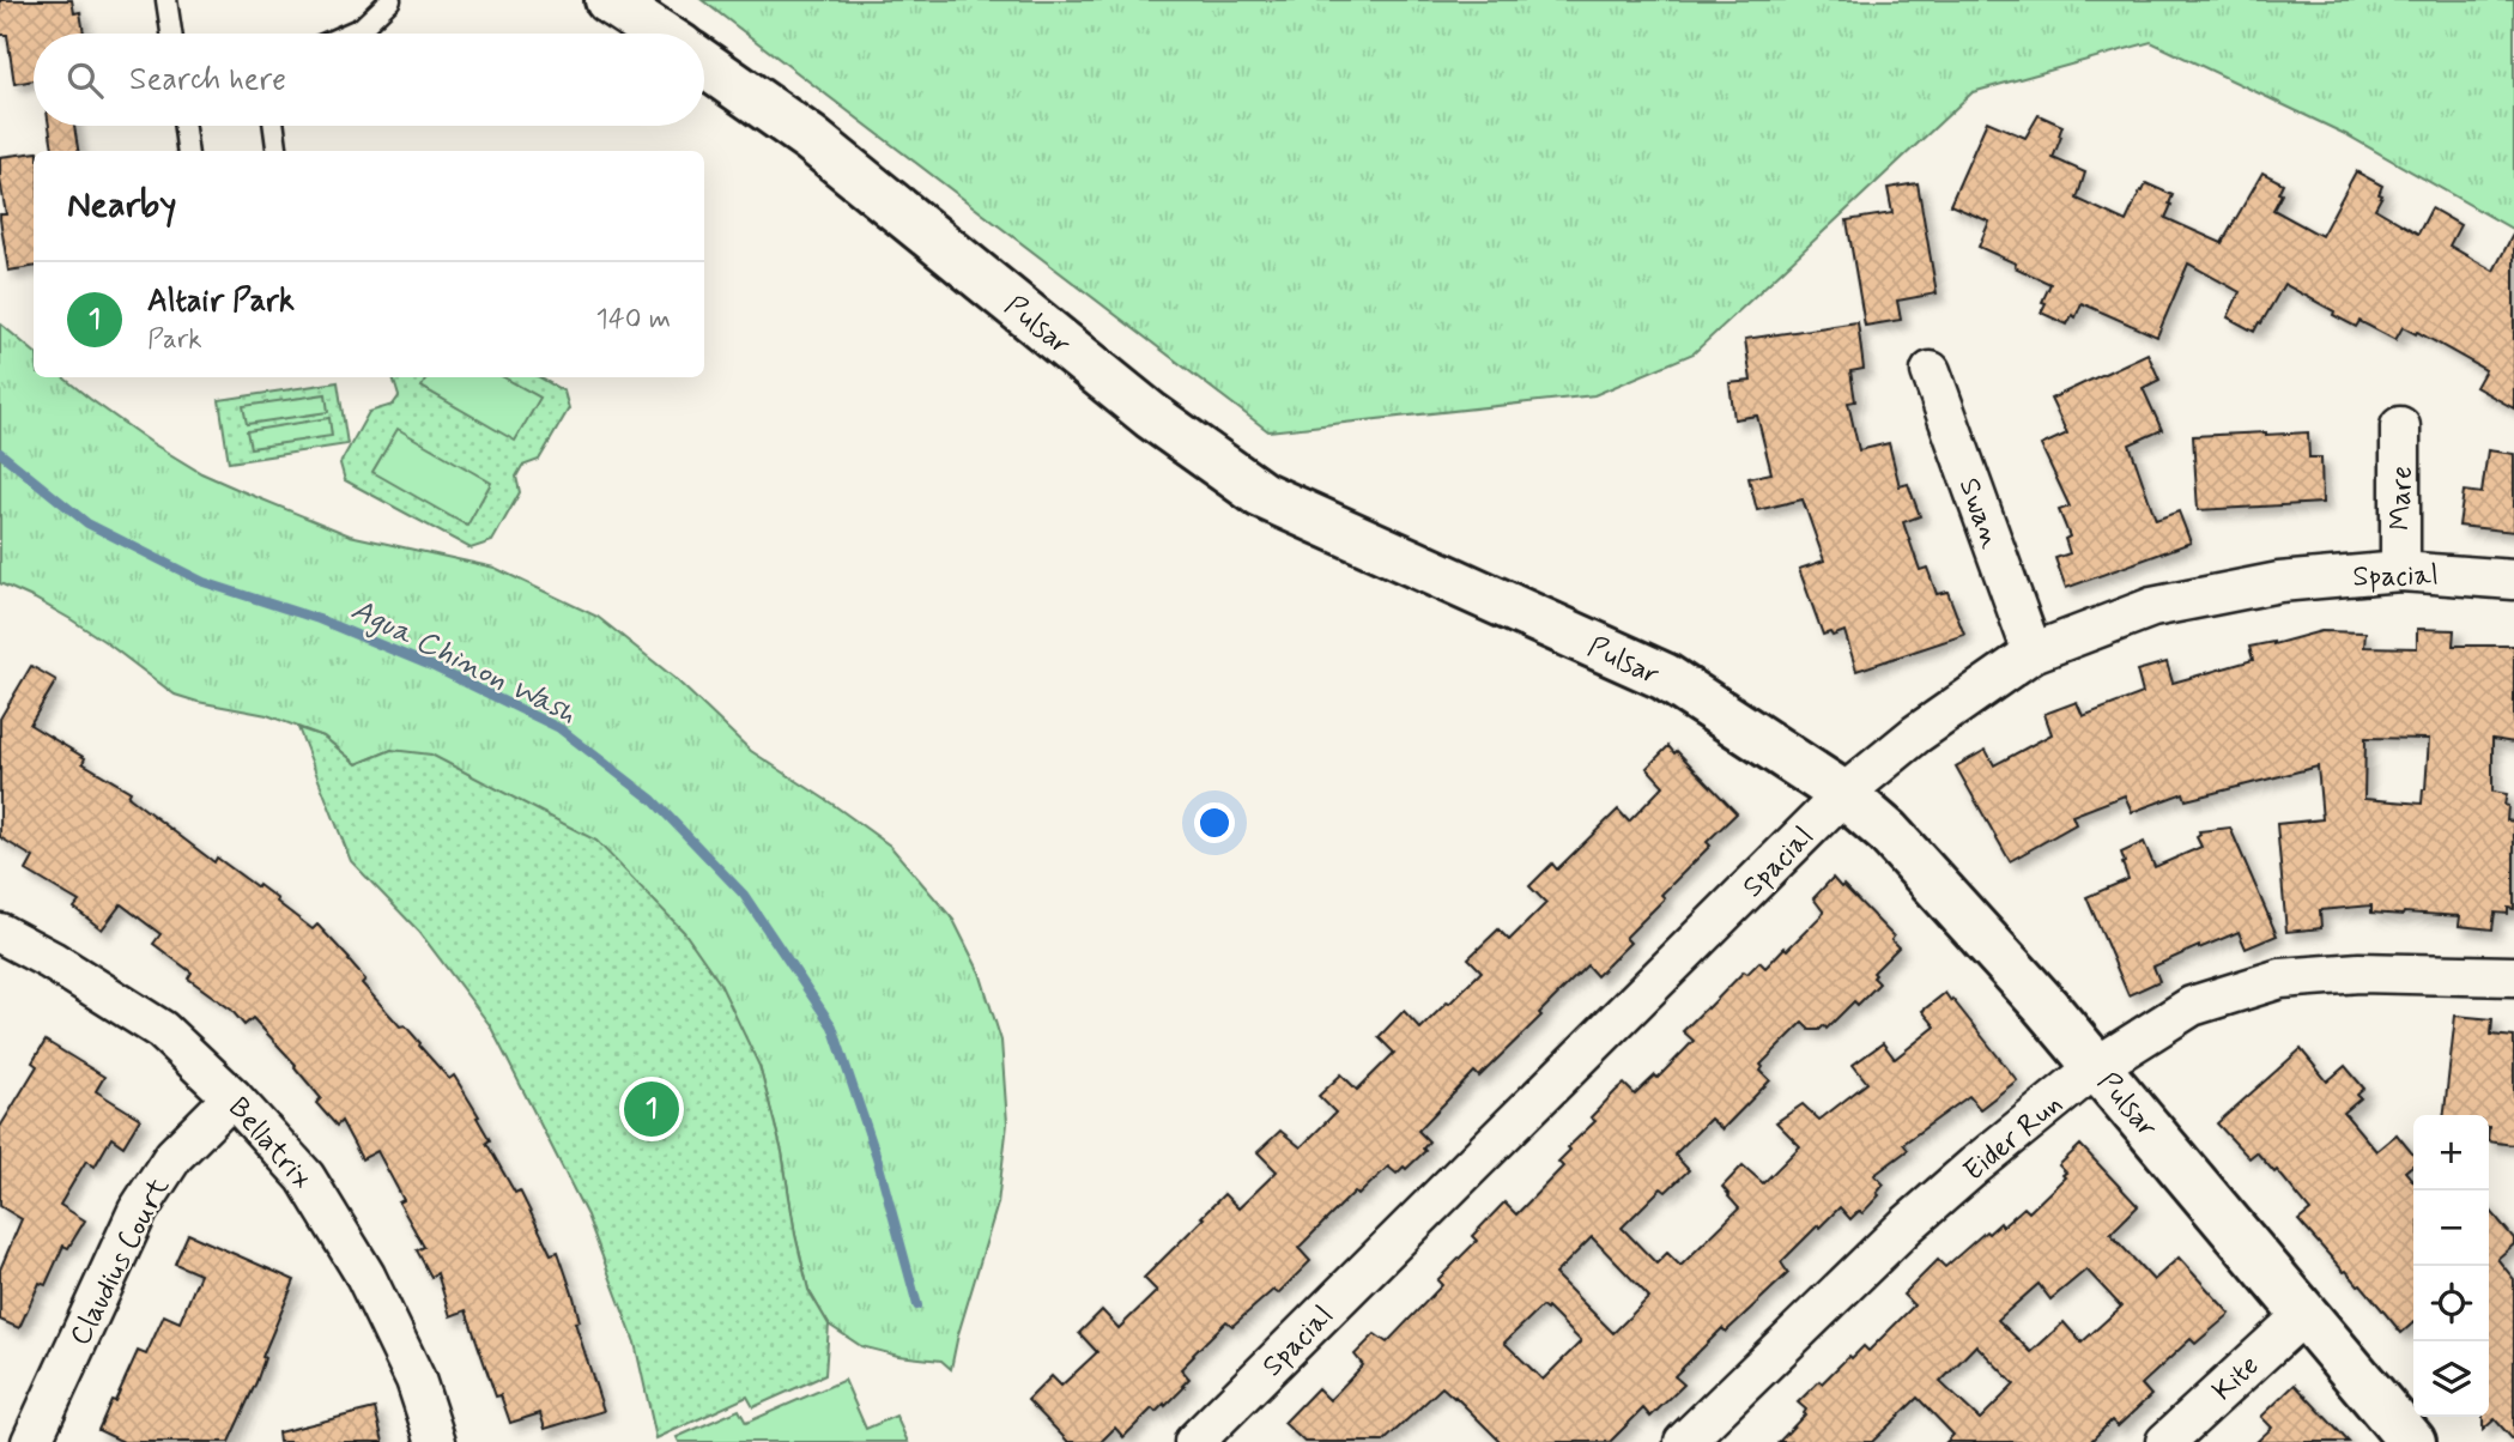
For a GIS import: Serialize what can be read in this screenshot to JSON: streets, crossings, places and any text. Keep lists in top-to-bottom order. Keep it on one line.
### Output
{"streets":{"street":["Pulsar","Mare","Swan","Spacial","Eider Run","Bellatrix","Claudius Court","Kite"]},"crossings":[["Pulsar","Spacial"],["Pulsar","Eider Run"],["Pulsar","Kite"],["Mare","Spacial"],["Swan","Spacial"],["Bellatrix","Claudius Court"]],"water":["Agua Chinon Wash"],"page":{"search":"Search here","heading":"Nearby","list":[{"mark":"1","name":"Altair Park","note":"Park","value":"140 m"}],"pins":"1","map_buttons":["+","−"]}}
